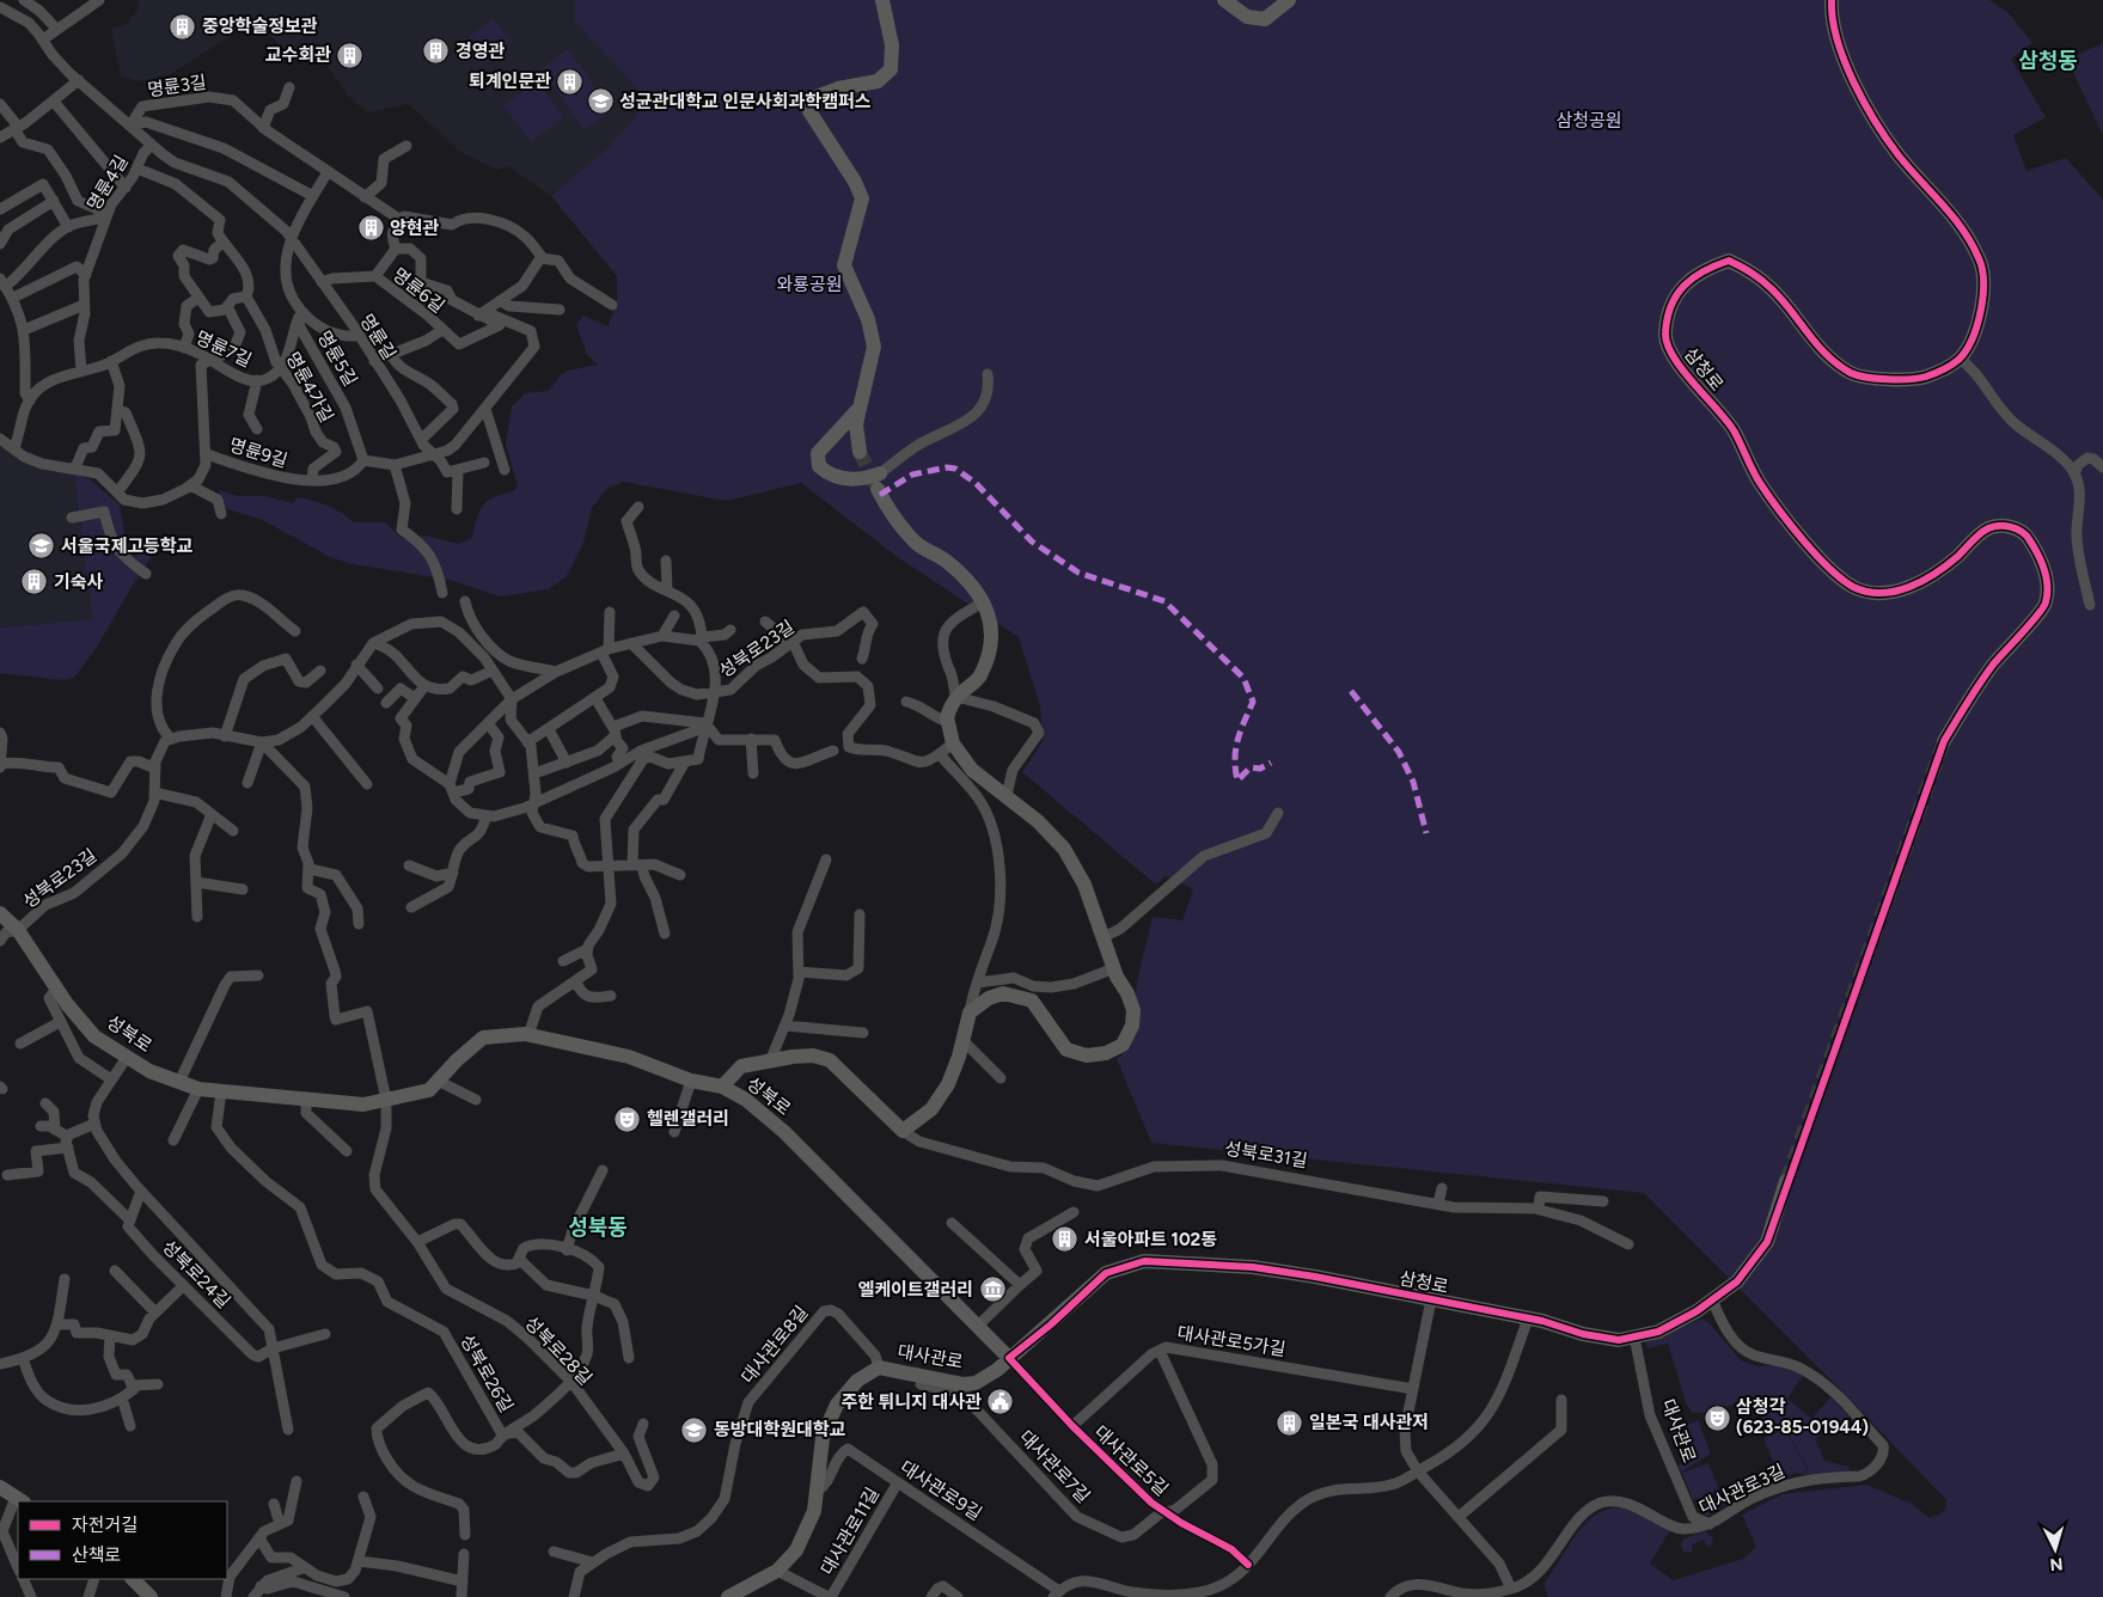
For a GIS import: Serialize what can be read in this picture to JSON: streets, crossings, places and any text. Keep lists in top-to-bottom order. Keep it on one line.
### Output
{"streets":{"street":["명륜3길","명륜4길","명륜6길","명륜길","명륜7길","명륜5길","삼청로","명륜4가길","명륜9길","성북로23길","성북로","성북로31길","성북로24길","대사관로5가길","대사관로8길","성북로28길","대사관로","성북로26길","대사관로5길","대사관로7길","대사관로3길","대사관로9길","대사관로11길"]},"crossings":[["명륜3길","명륜길"],["명륜4길","명륜길"],["명륜4길","명륜7길"],["명륜4길","명륜4가길"],["명륜6길","명륜길"],["명륜길","명륜5길"],["명륜7길","명륜4가길"],["명륜7길","명륜9길"],["명륜5길","명륜9길"],["삼청로","성북로"],["삼청로","대사관로"],["삼청로","대사관로5길"],["삼청로","대사관로3길"],["명륜4가길","명륜9길"],["성북로23길","성북로"],["성북로","성북로31길"],["성북로","성북로28길"],["성북로","대사관로"],["성북로","성북로26길"],["성북로","대사관로5길"],["대사관로5가길","대사관로5길"],["대사관로8길","대사관로"],["성북로28길","성북로26길"],["대사관로","대사관로5길"],["대사관로","대사관로7길"],["대사관로","대사관로3길"],["대사관로","대사관로9길"],["대사관로","대사관로11길"],["대사관로5길","대사관로7길"],["대사관로9길","대사관로11길"]],"districts":["삼청동","성북동"],"parks":["삼청공원","와룡공원"],"places":{"building":["중앙학술정보관","경영관","교수회관","퇴계인문관","양현관","기숙사","서울아파트 102동","일본국 대사관저"],"school or university":["성균관대학교 인문사회과학캠퍼스","서울국제고등학교","동방대학원대학교"],"theatre":["헬렌갤러리","삼청각 (623-85-01944)"],"museum":["엘케이트갤러리"],"public building":["주한 튀니지 대사관"]},"legend":["자전거길","산책로"],"north":"bottom"}
